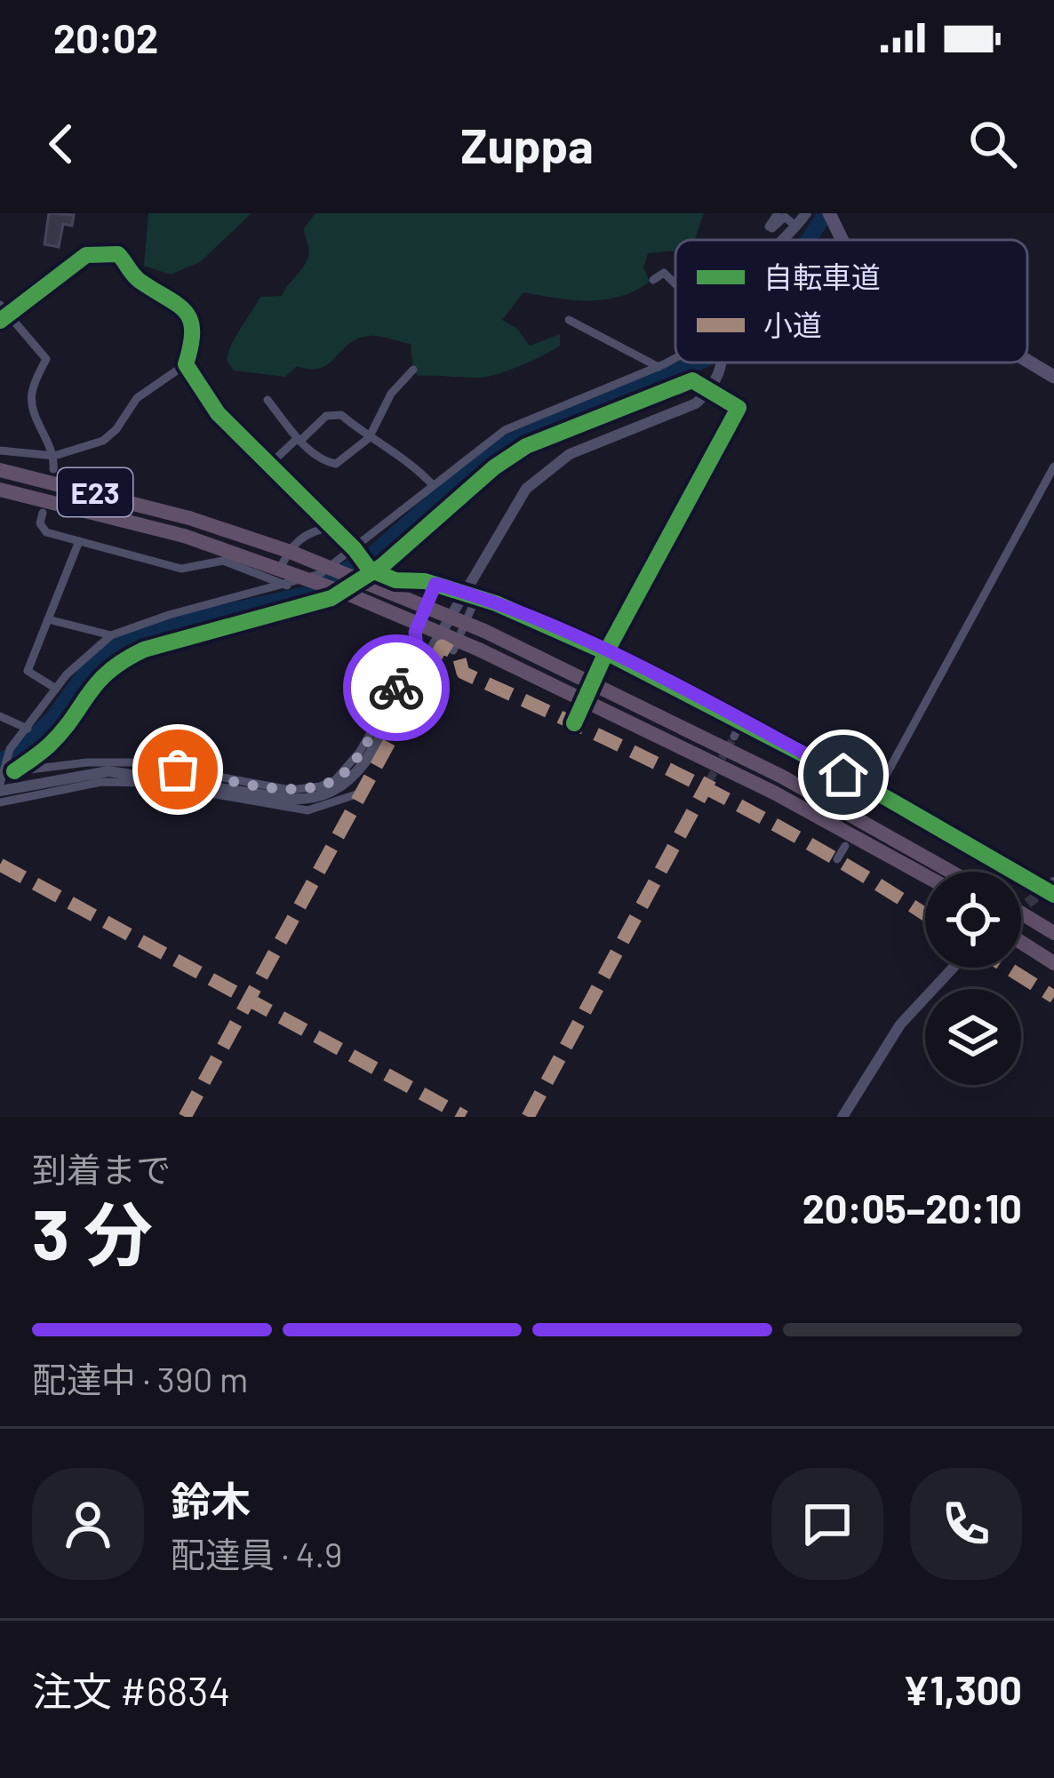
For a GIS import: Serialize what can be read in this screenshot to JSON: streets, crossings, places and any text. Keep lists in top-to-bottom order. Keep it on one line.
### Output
{"streets":{"highway":["E23"]},"legend":["自転車道","小道"],"page":{"status":"20:02","header":"Zuppa","heading":["3 分","到着まで","20:05–20:10"],"panel":["鈴木","配達員 · 4.9","注文 #6834","¥1,300"],"bar":"配達中 · 390 m"}}
